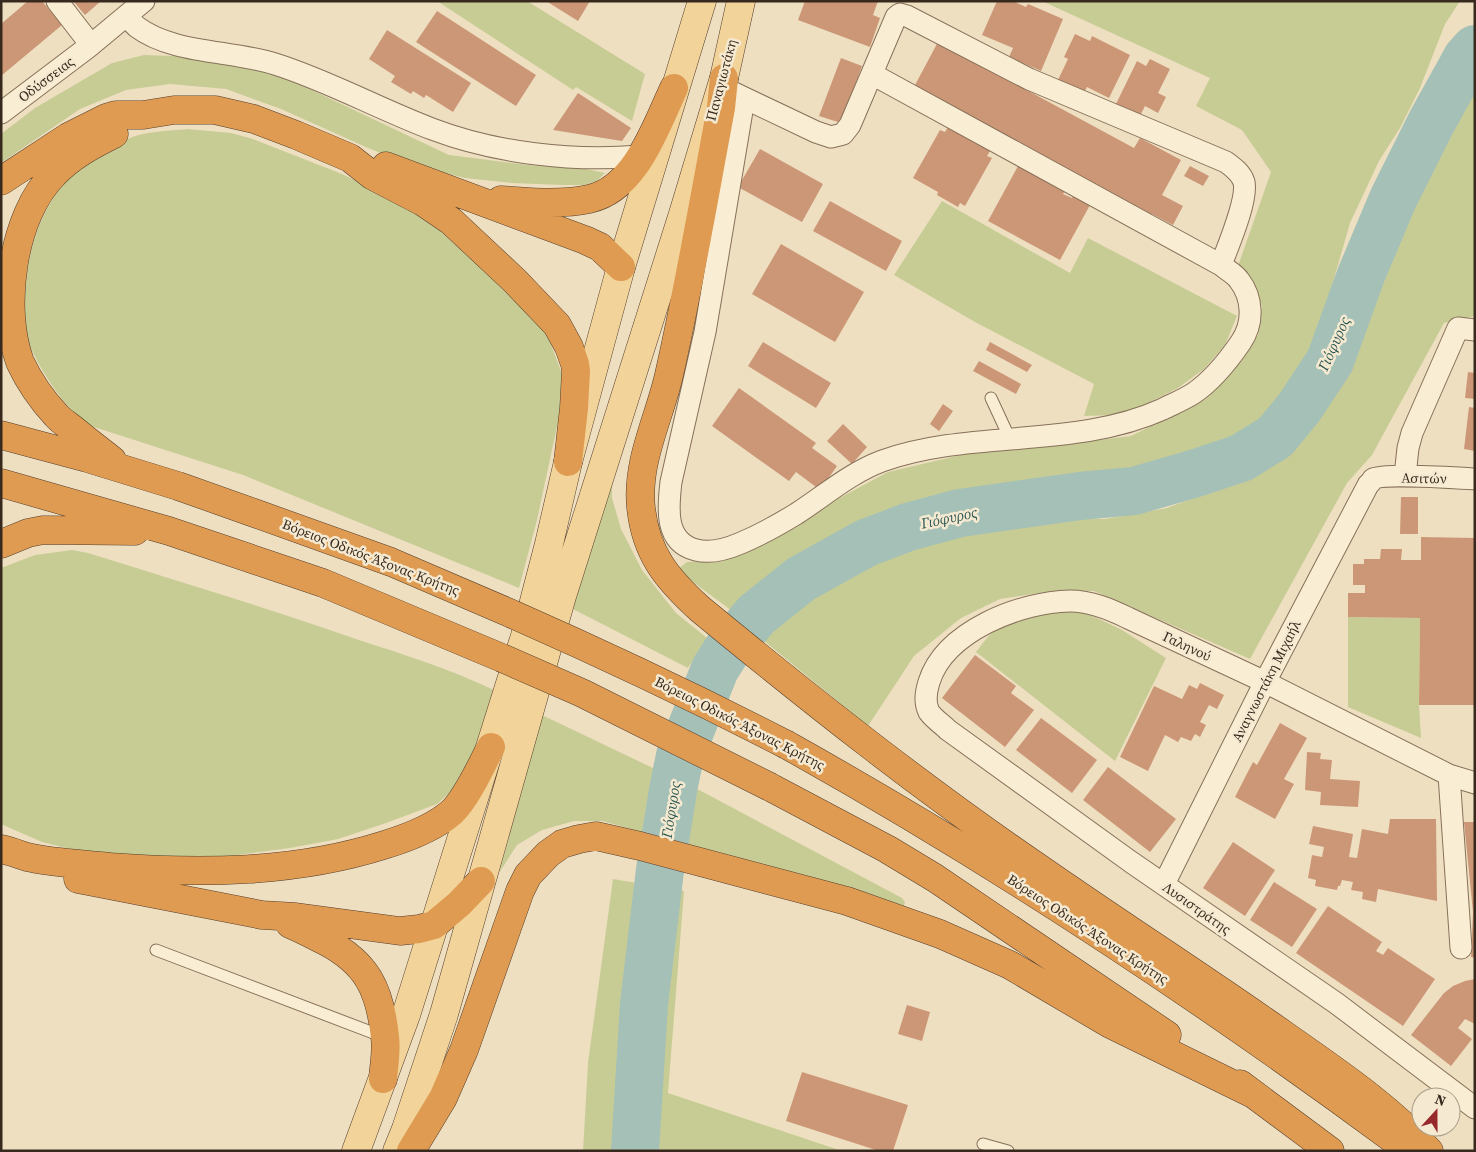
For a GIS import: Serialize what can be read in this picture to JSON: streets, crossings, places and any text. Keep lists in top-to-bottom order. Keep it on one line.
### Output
{"streets":{"highway":["Βόρειος Οδικός Άξονας Κρήτης"],"main road":["Παναγιωτάκη"],"street":["Οδύσσειας","Ασιτών","Γαληνού","Αναγνωστάκη Μιχαήλ","Λυσιστράτης"]},"crossings":[["Ασιτών","Αναγνωστάκη Μιχαήλ"],["Γαληνού","Αναγνωστάκη Μιχαήλ"],["Γαληνού","Λυσιστράτης"],["Αναγνωστάκη Μιχαήλ","Λυσιστράτης"]],"water":["Γιόφυρος"],"north":"top"}
